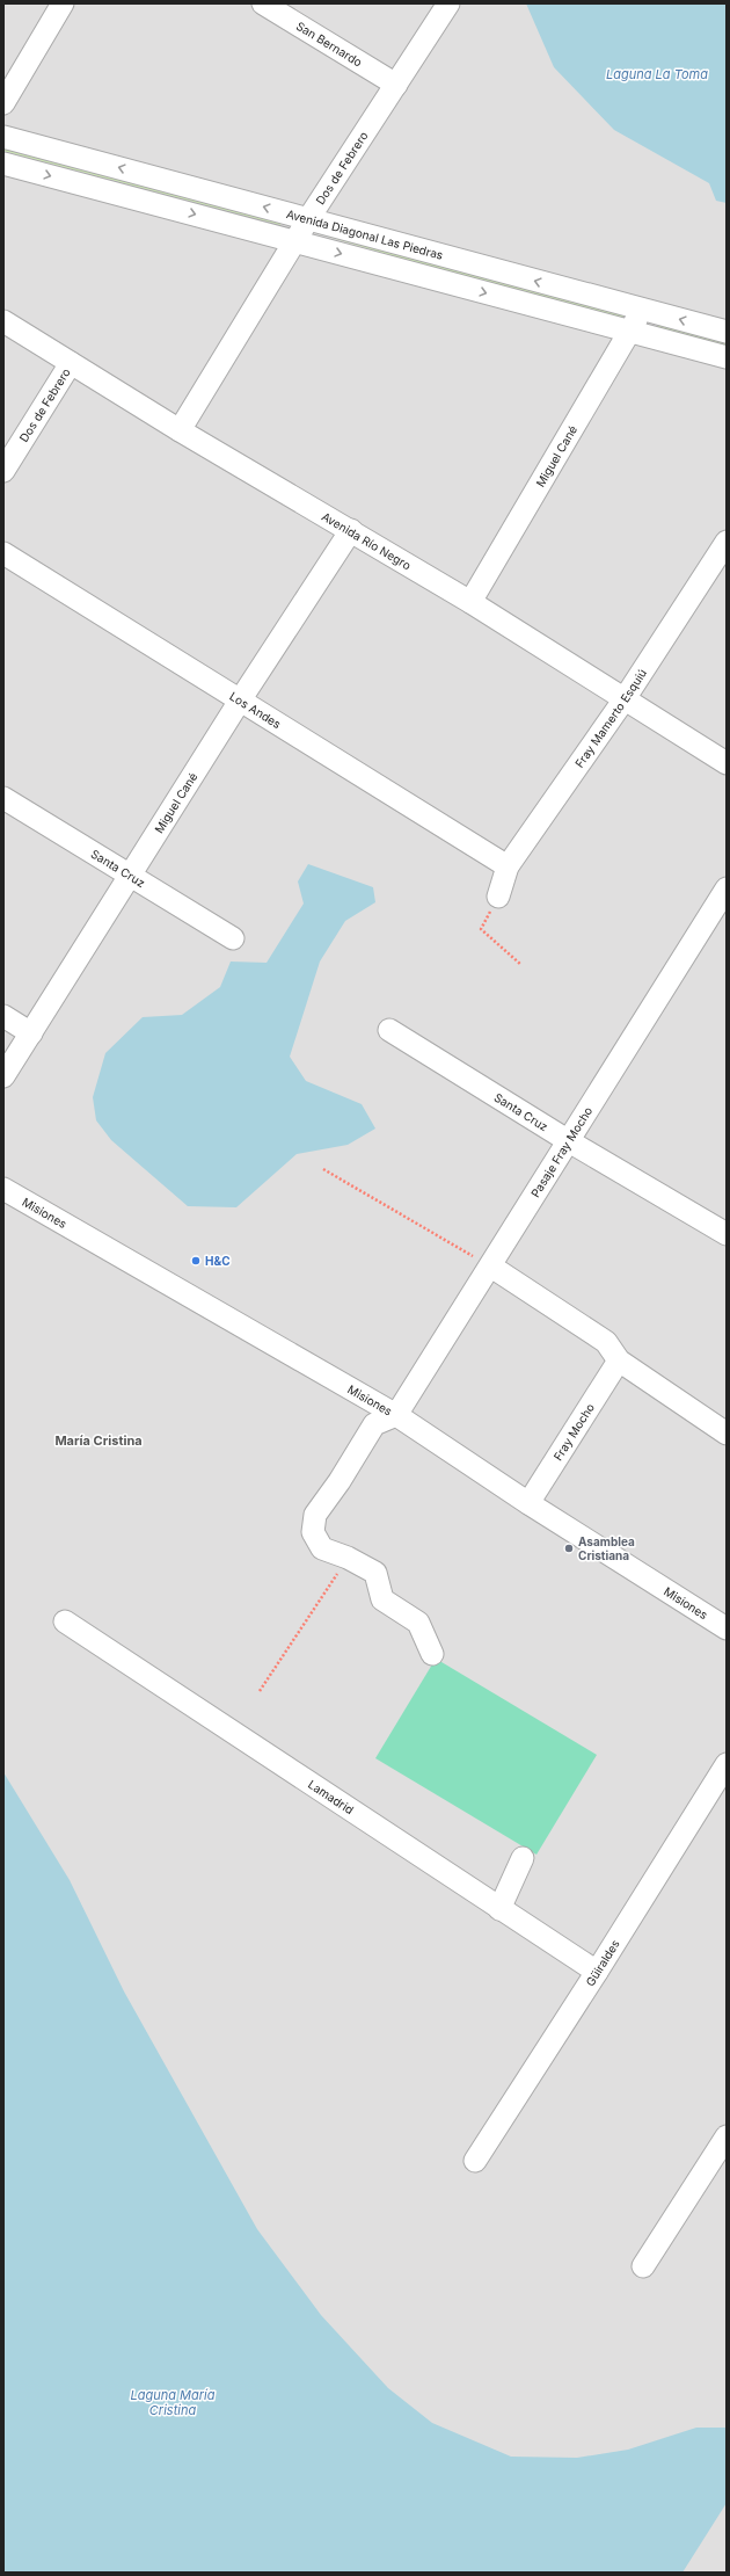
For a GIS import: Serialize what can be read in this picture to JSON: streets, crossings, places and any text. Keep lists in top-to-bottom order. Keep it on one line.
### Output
{"streets":{"street":["San Bernardo","Dos de Febrero","Avenida Diagonal Las Piedras","Miguel Cané","Avenida Río Negro","Los Andes","Fray Mamerto Esquiú","Santa Cruz","Pasaje Fray Mocho","Misiones","Fray Mocho","Lamadrid","Güiraldes"]},"crossings":[["San Bernardo","Dos de Febrero"],["Dos de Febrero","Avenida Diagonal Las Piedras"],["Dos de Febrero","Avenida Río Negro"],["Avenida Diagonal Las Piedras","Miguel Cané"],["Miguel Cané","Avenida Río Negro"],["Miguel Cané","Los Andes"],["Miguel Cané","Santa Cruz"],["Avenida Río Negro","Fray Mamerto Esquiú"],["Los Andes","Fray Mamerto Esquiú"],["Santa Cruz","Pasaje Fray Mocho"],["Pasaje Fray Mocho","Misiones"],["Misiones","Fray Mocho"],["Lamadrid","Güiraldes"]],"districts":["María Cristina"],"water":["Laguna La Toma","Laguna María Cristina"],"places":["H&C","Asamblea Cristiana"]}
